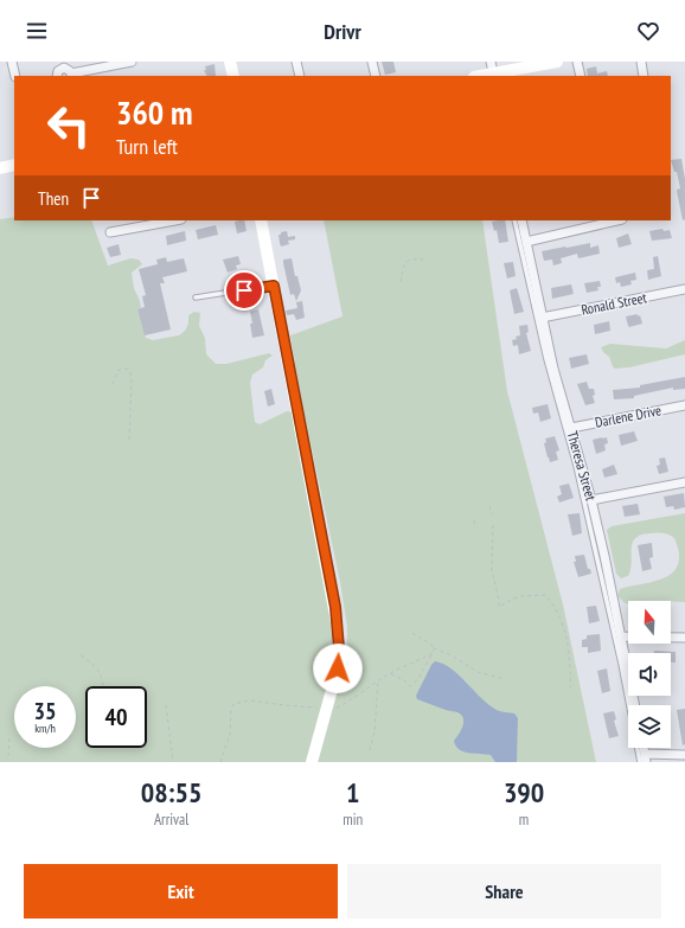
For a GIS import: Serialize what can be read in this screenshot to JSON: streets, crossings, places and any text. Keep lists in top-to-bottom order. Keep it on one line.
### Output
{"streets":{"street":["Ronald Street","Darlene Drive","Theresa Street"]},"crossings":[["Ronald Street","Theresa Street"],["Darlene Drive","Theresa Street"]],"north":"top","page":{"header":"Drivr","turn":["360 m","Turn left"],"then":"Then","speed":"35 km/h","limit":"40","eta":["08:55","Arrival","1","min","390","m"],"buttons":["Exit","Share"]}}
